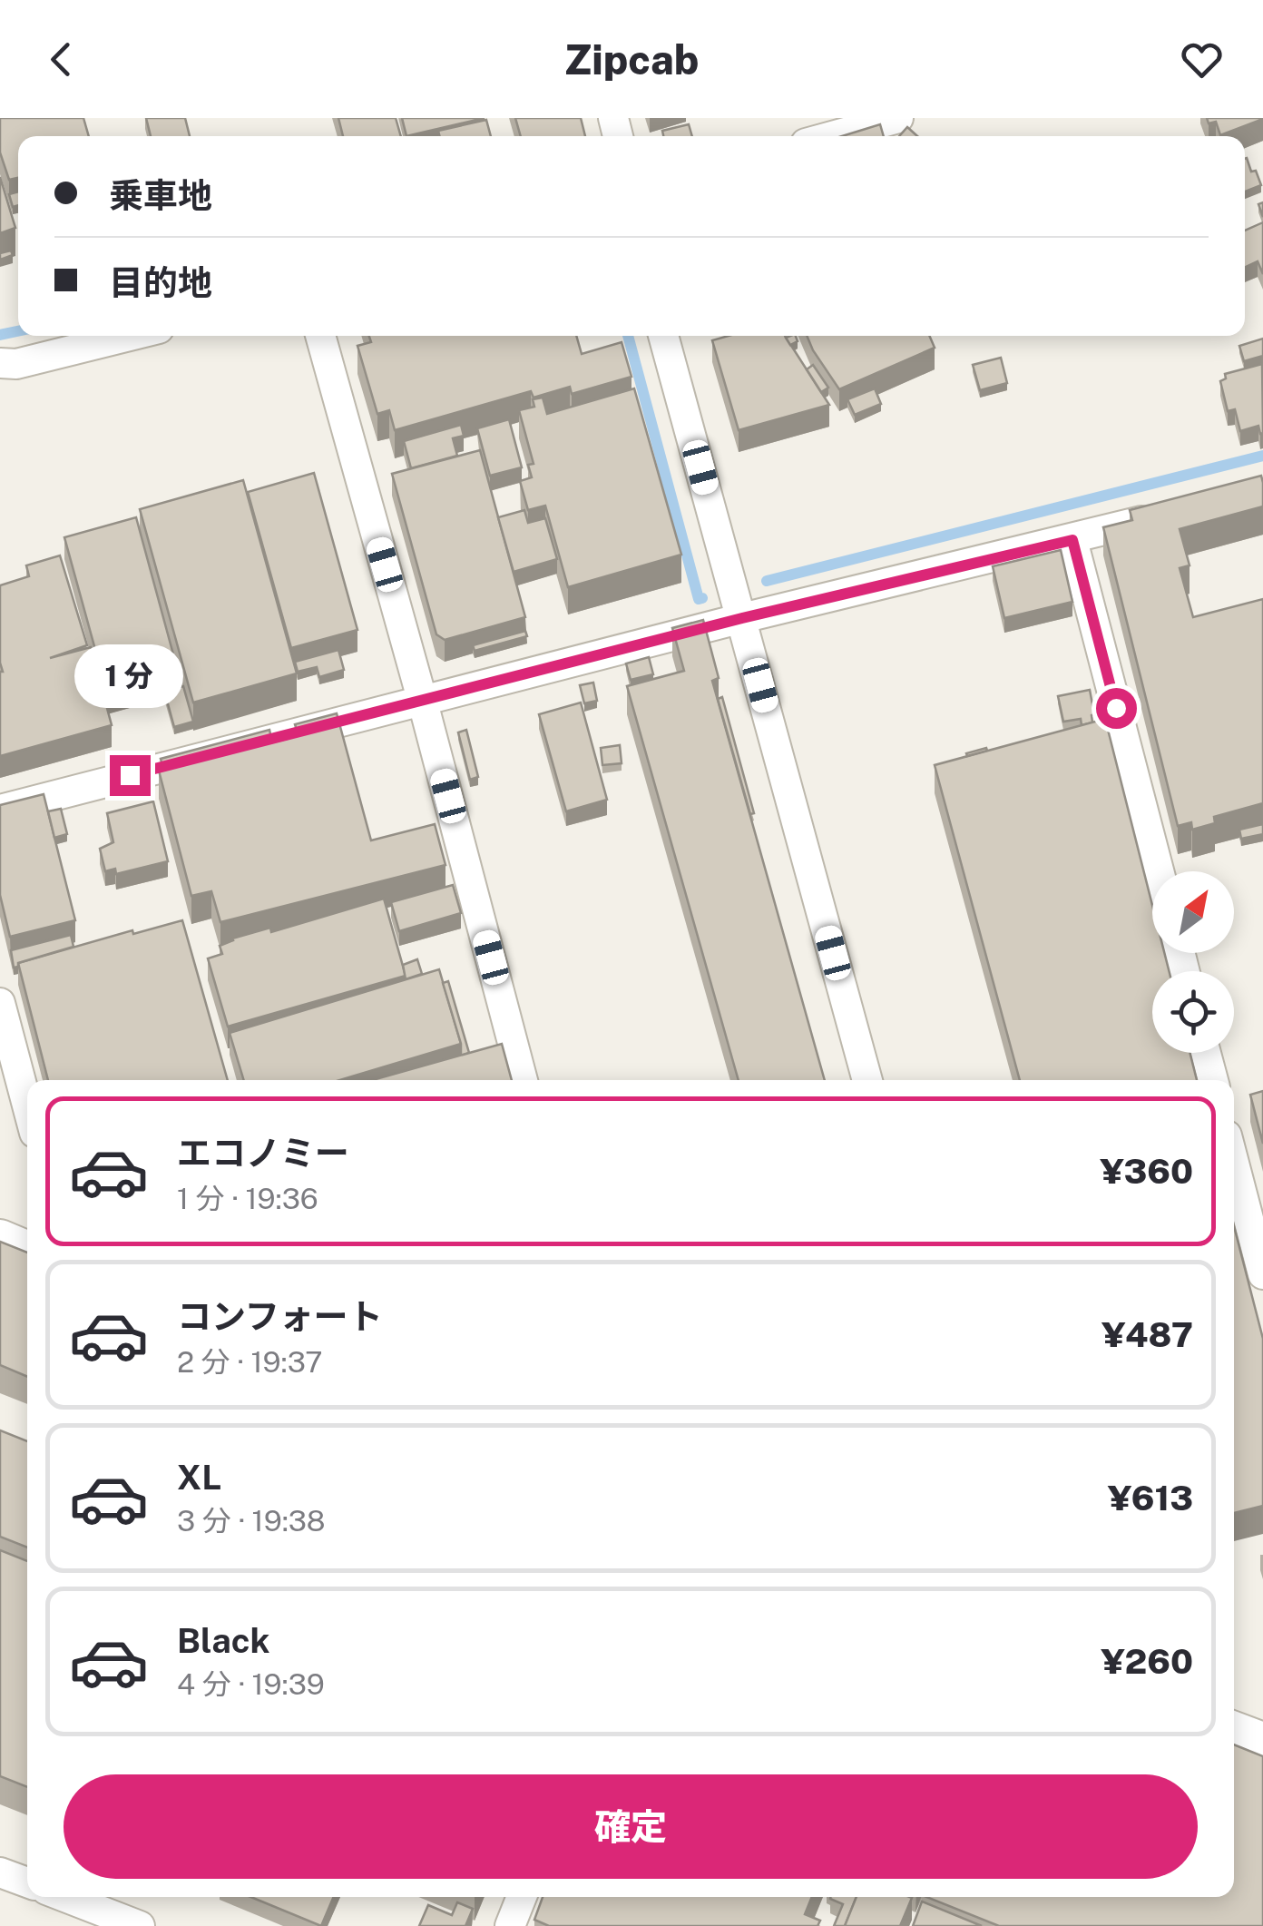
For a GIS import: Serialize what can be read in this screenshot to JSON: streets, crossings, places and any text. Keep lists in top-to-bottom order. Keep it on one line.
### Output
{"north":"top right","page":{"header":"Zipcab","banner":["乗車地","目的地"],"bubble":"1 分","list":[{"name":"エコノミー","note":"1 分 · 19:36","value":"¥360"},{"name":"コンフォート","note":"2 分 · 19:37","value":"¥487"},{"name":"XL","note":"3 分 · 19:38","value":"¥613"},{"name":"Black","note":"4 分 · 19:39","value":"¥260"}],"buttons":"確定"}}
